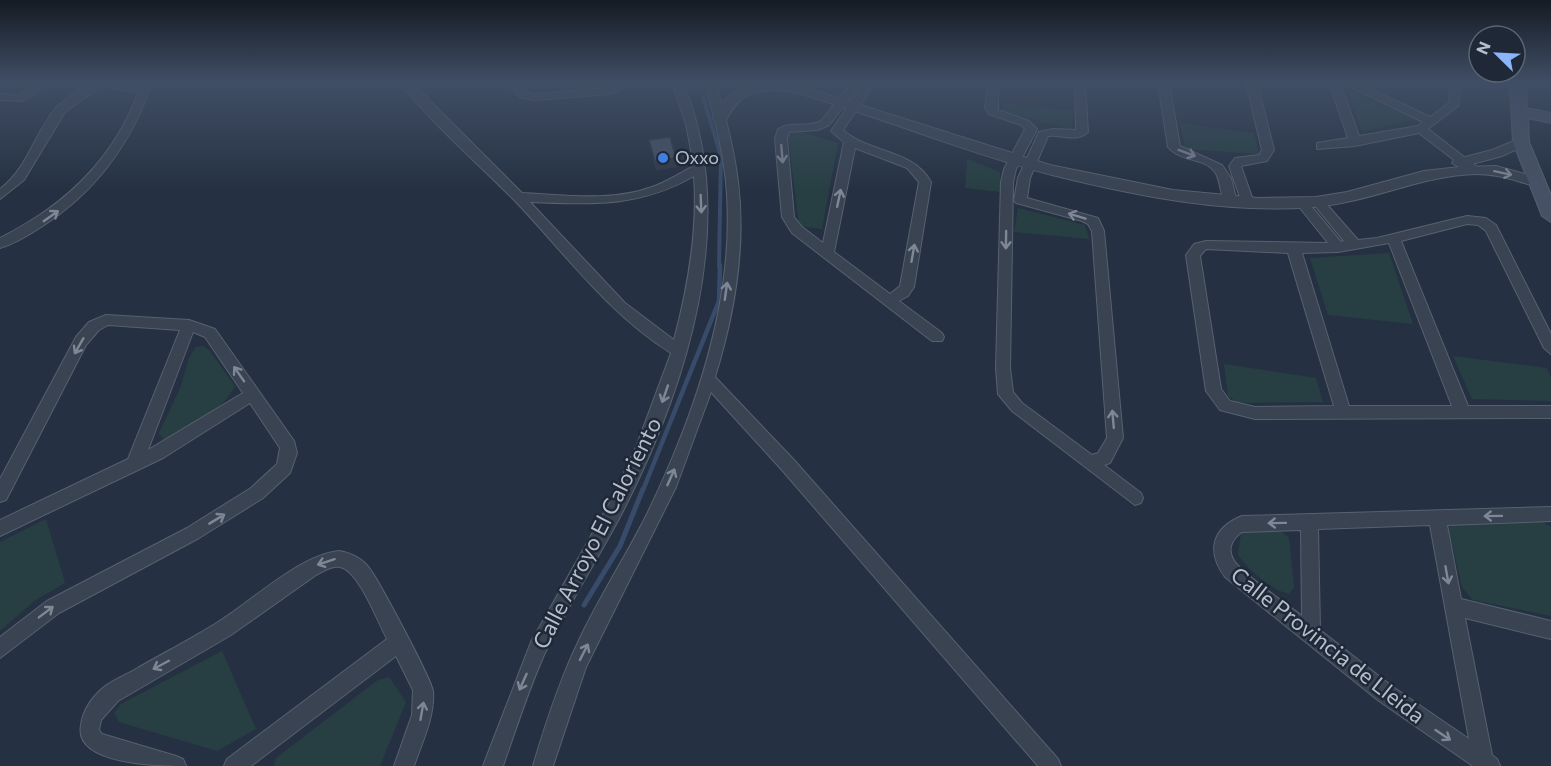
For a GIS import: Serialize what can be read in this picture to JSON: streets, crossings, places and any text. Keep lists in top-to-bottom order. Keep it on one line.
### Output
{"streets":{"street":["Calle Arroyo El Caloriento","Calle Provincia de Lleida"]},"places":["Oxxo"],"north":"top left"}
